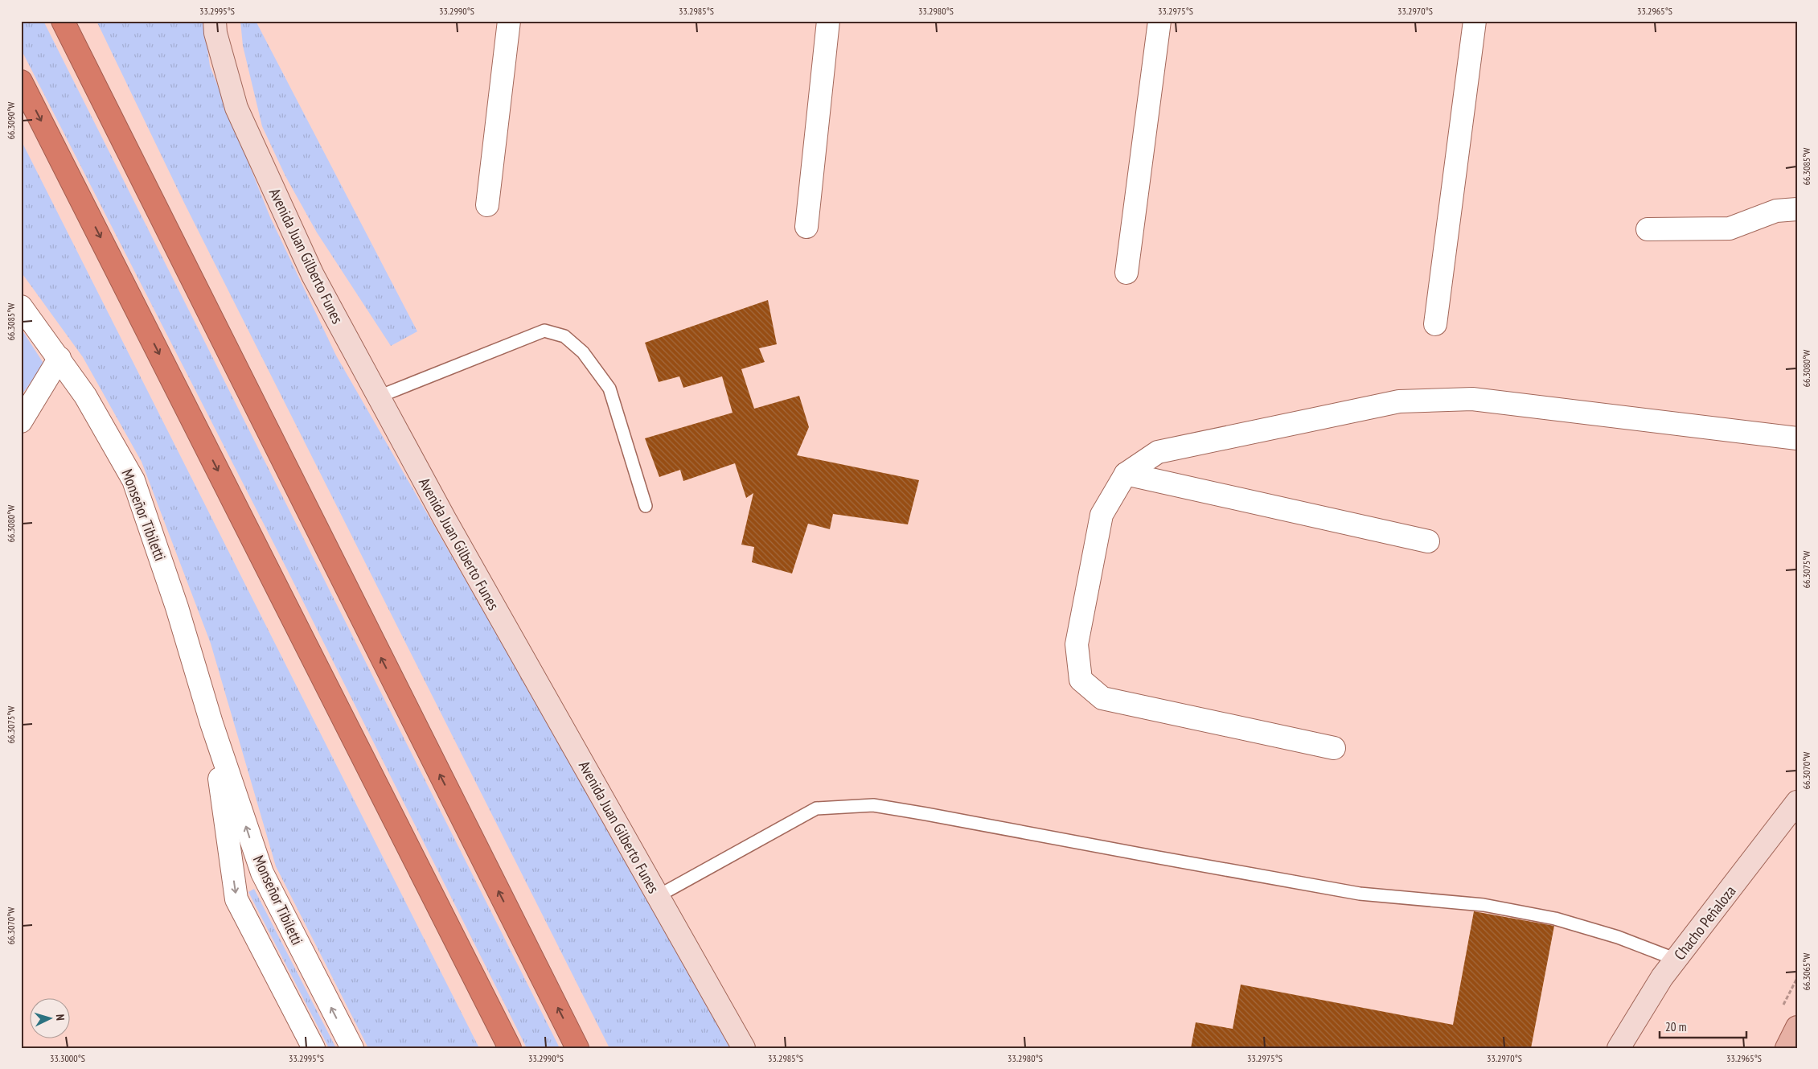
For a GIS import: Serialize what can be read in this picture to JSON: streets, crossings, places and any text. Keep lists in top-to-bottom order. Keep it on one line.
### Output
{"streets":{"street":["Avenida Juan Gilberto Funes","Monseñor Tibiletti","Chacho Peñaloza"]},"scale_bar":"20 m","north":"right","coordinates":["33.2995°S","33.2990°S","33.2985°S","33.2980°S","33.2975°S","33.2970°S","33.2965°S","66.3090°W","66.3085°W","66.3080°W","66.3075°W","66.3070°W","66.3065°W","33.3000°S"]}
